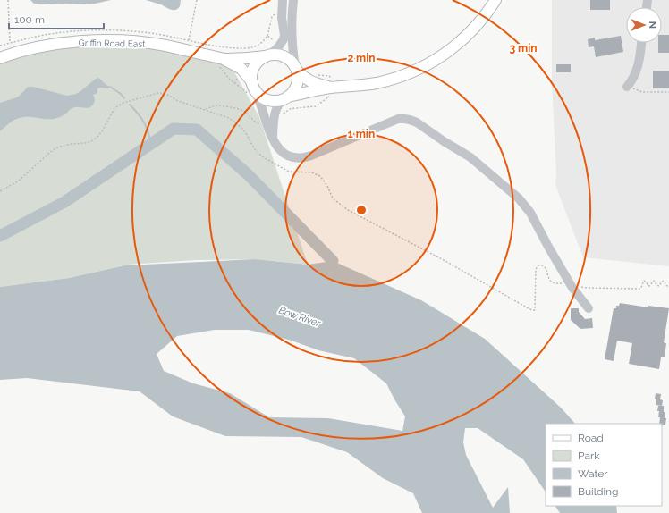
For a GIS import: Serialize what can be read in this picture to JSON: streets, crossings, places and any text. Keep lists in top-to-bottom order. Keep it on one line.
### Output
{"streets":{"main road":["Griffin Road East"]},"water":["Bow River"],"legend":["Road","Park","Water","Building"],"scale_bar":"100 m","north":"right","rings":["3 min","2 min","1 min"]}
